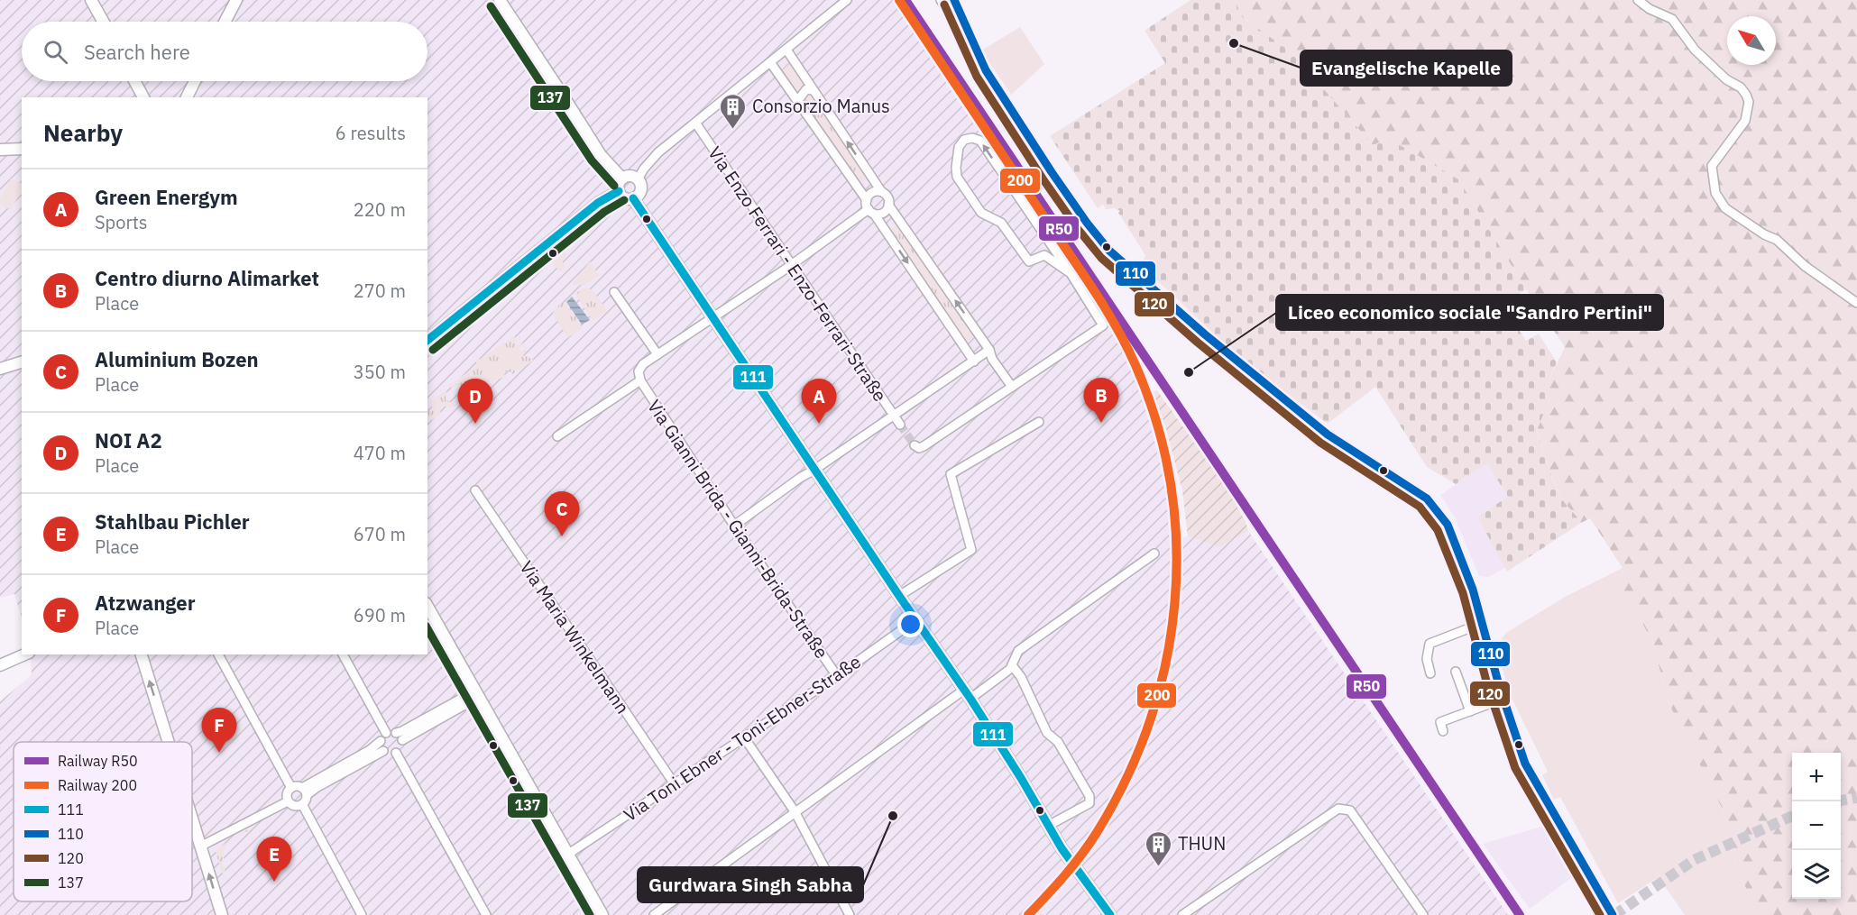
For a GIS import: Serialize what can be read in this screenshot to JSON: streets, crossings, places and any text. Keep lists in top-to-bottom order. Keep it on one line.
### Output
{"streets":{"street":["Via Enzo Ferrari - Enzo-Ferrari-Straße","Via Gianni Brida - Gianni-Brida-Straße","Via Maria Winkelmann","Via Toni Ebner - Toni-Ebner-Straße"]},"crossings":[["Via Gianni Brida - Gianni-Brida-Straße","Via Toni Ebner - Toni-Ebner-Straße"],["Via Maria Winkelmann","Via Toni Ebner - Toni-Ebner-Straße"]],"places":{"other":["Evangelische Kapelle","Liceo economico sociale \"Sandro Pertini\"","Gurdwara Singh Sabha"],"building":["Consorzio Manus","THUN"]},"lines":["rail line R50","rail line 200","transit line 110","transit line 120","transit line 137","transit line 111"],"legend":["Railway R50","Railway 200","111","110","120","137"],"north":"top left","page":{"search":"Search here","heading":["Nearby","6 results"],"list":[{"mark":"A","name":"Green Energym","note":"Sports","value":"220 m"},{"mark":"B","name":"Centro diurno Alimarket","note":"Place","value":"270 m"},{"mark":"C","name":"Aluminium Bozen","note":"Place","value":"350 m"},{"mark":"D","name":"NOI A2","note":"Place","value":"470 m"},{"mark":"E","name":"Stahlbau Pichler","note":"Place","value":"670 m"},{"mark":"F","name":"Atzwanger","note":"Place","value":"690 m"}],"pins":["B","A","D","C","F","E"],"map_buttons":["+","−"]}}
